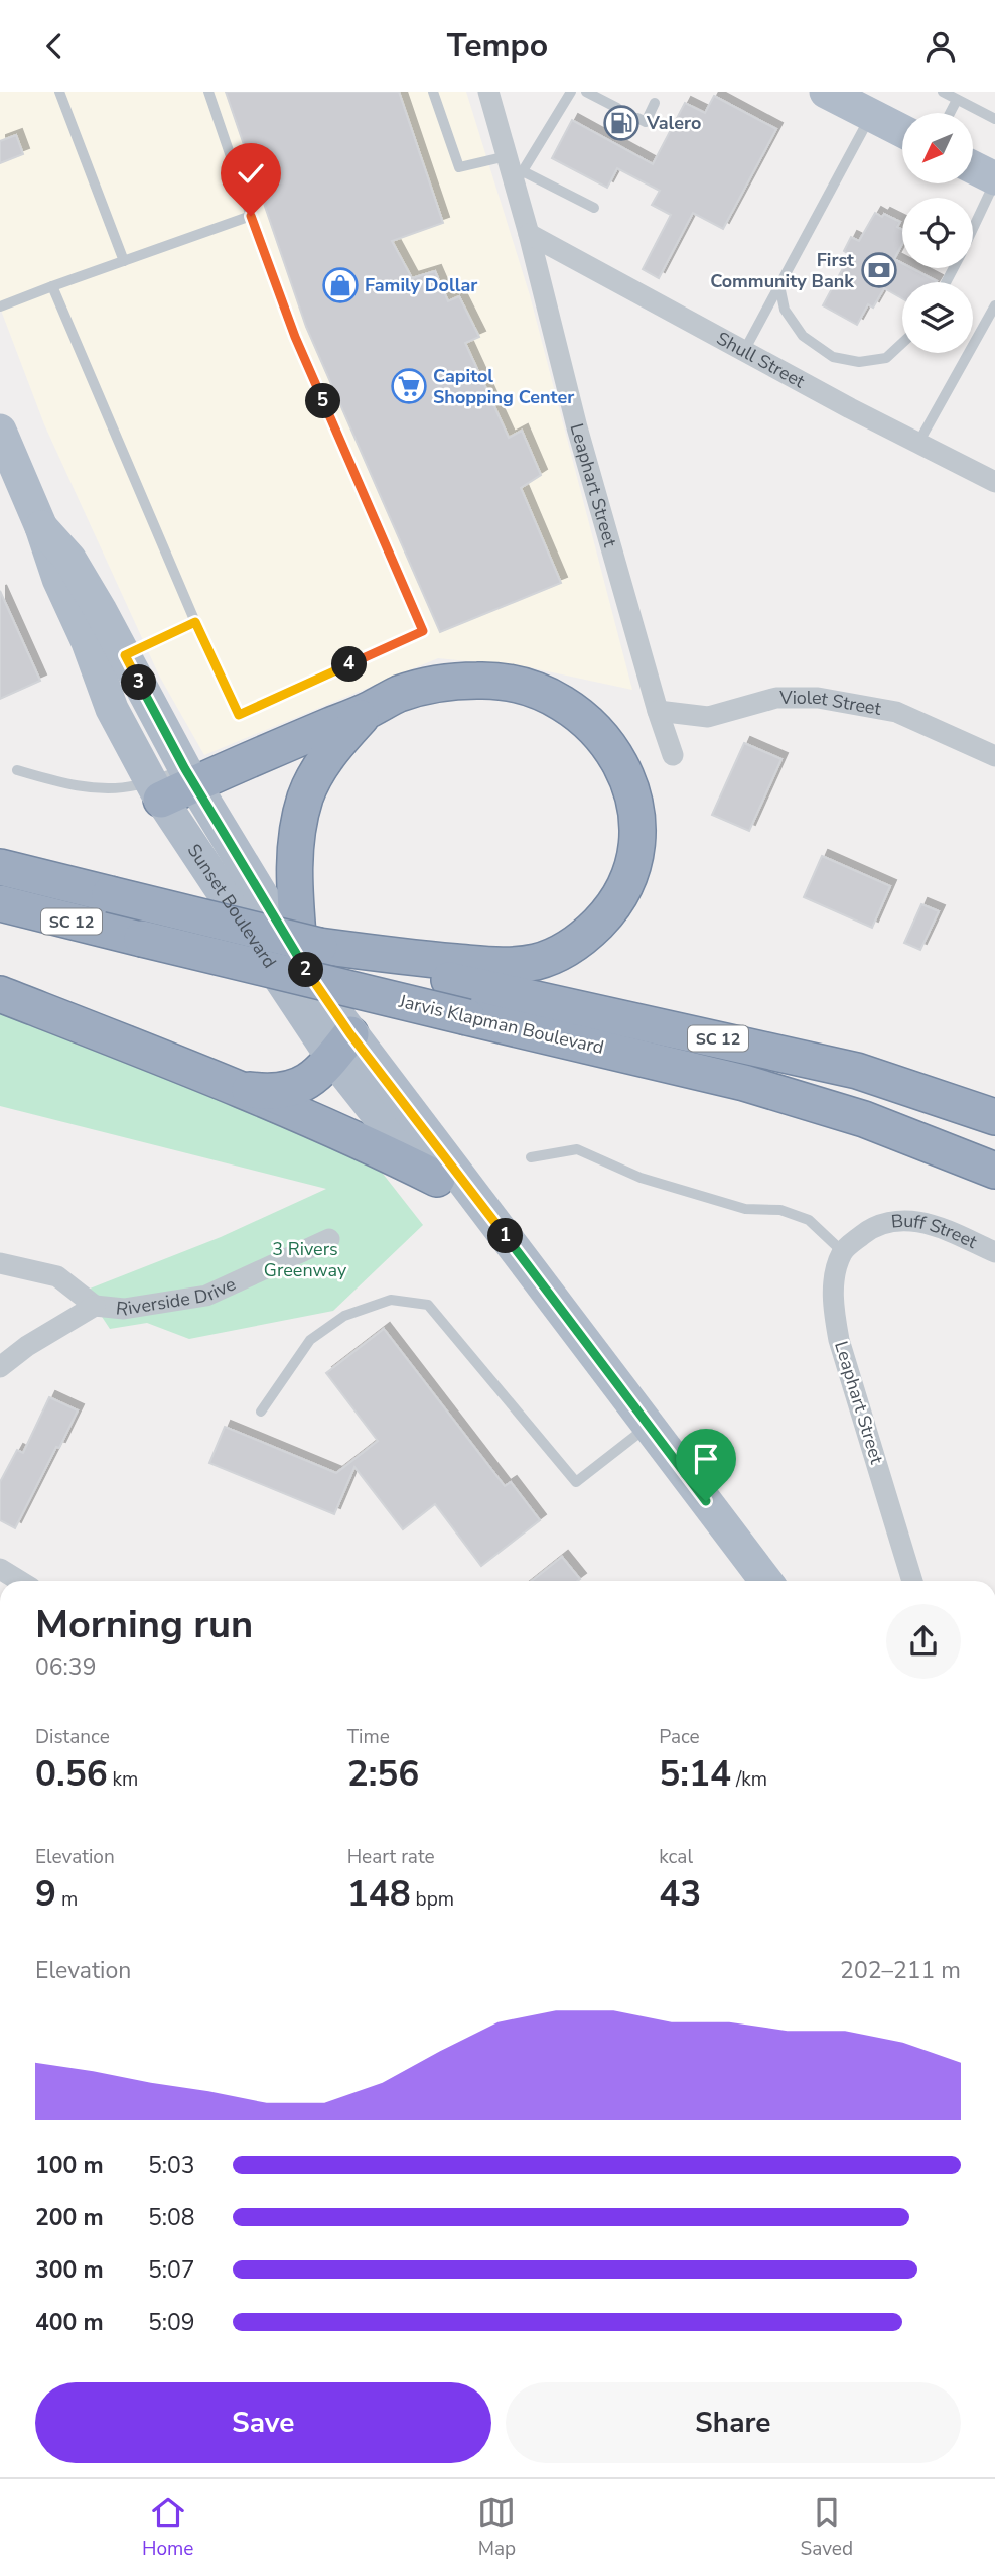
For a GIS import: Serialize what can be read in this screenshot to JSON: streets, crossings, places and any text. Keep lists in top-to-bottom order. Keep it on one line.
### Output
{"streets":{"highway":["SC 12","Jarvis Klapman Boulevard"],"main road":["Sunset Boulevard"],"street":["Shull Street","Leaphart Street","Violet Street","Buff Street","Riverside Drive"]},"crossings":[["Shull Street","Leaphart Street"],["Leaphart Street","Violet Street"],["Leaphart Street","Buff Street"],["Sunset Boulevard","SC 12"]],"parks":["3 Rivers Greenway"],"places":{"fuel station":["Valero"],"bank":["First Community Bank"],"shop":["Family Dollar"],"supermarket":["Capitol Shopping Center"]},"north":"bottom left","page":{"header":"Tempo","pins":["5","4","3","2","1"],"heading":["Morning run","06:39"],"stats":[["Distance","0.56 km"],["Time","2:56"],["Pace","5:14 /km"],["Elevation","9 m"],["Heart rate","148 bpm"],["kcal","43"]],"chart":["Elevation","202–211 m"],"list":[{"name":"100 m","note":"5:03"},{"name":"200 m","note":"5:08"},{"name":"300 m","note":"5:07"},{"name":"400 m","note":"5:09"}],"buttons":["Save","Share"],"tabs":["Home","Map","Saved"]}}
